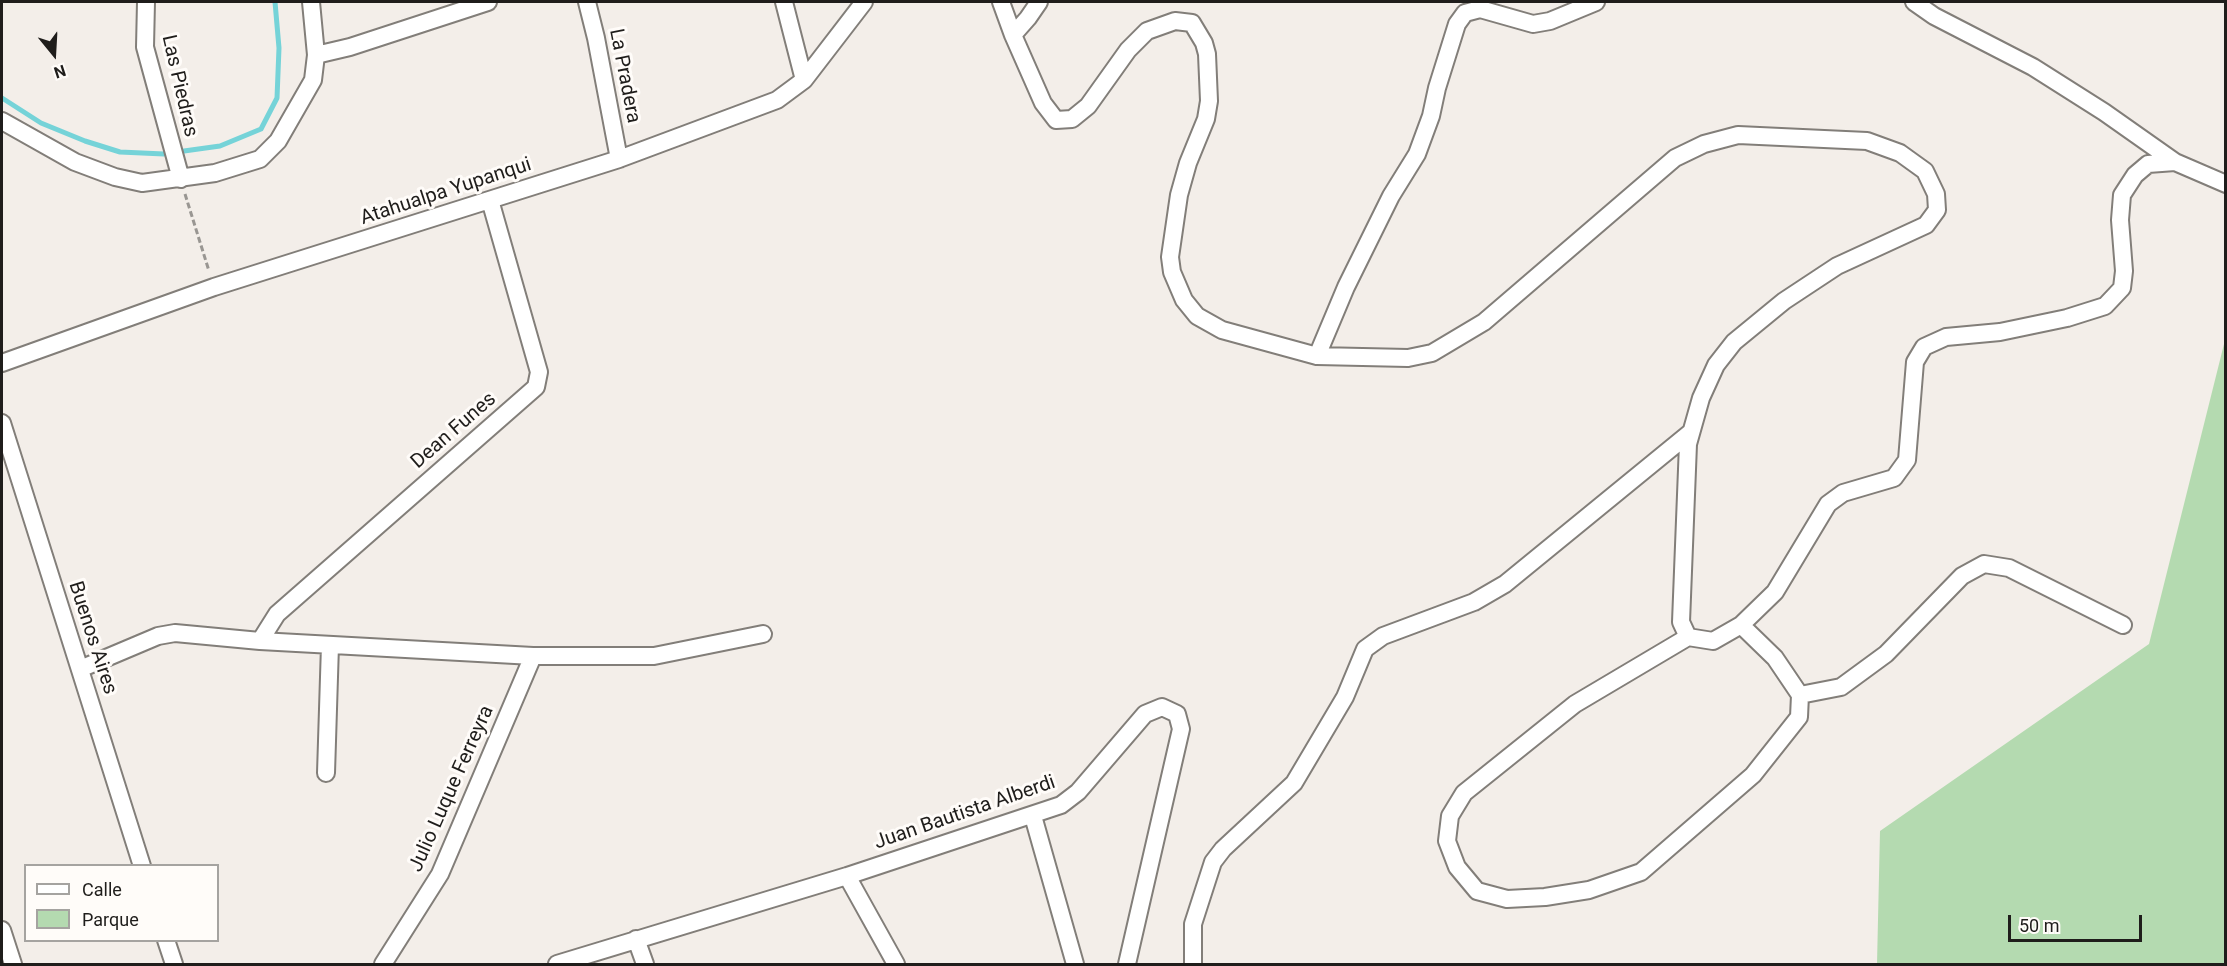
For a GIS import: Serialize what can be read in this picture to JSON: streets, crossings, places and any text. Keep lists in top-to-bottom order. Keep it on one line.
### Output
{"streets":{"street":["La Pradera","Las Piedras","Atahualpa Yupanqui","Dean Funes","Buenos Aires","Julio Luque Ferreyra","Juan Bautista Alberdi"]},"crossings":[["La Pradera","Atahualpa Yupanqui"],["Atahualpa Yupanqui","Dean Funes"]],"legend":["Calle","Parque"],"scale_bar":"50 m","north":"bottom"}
